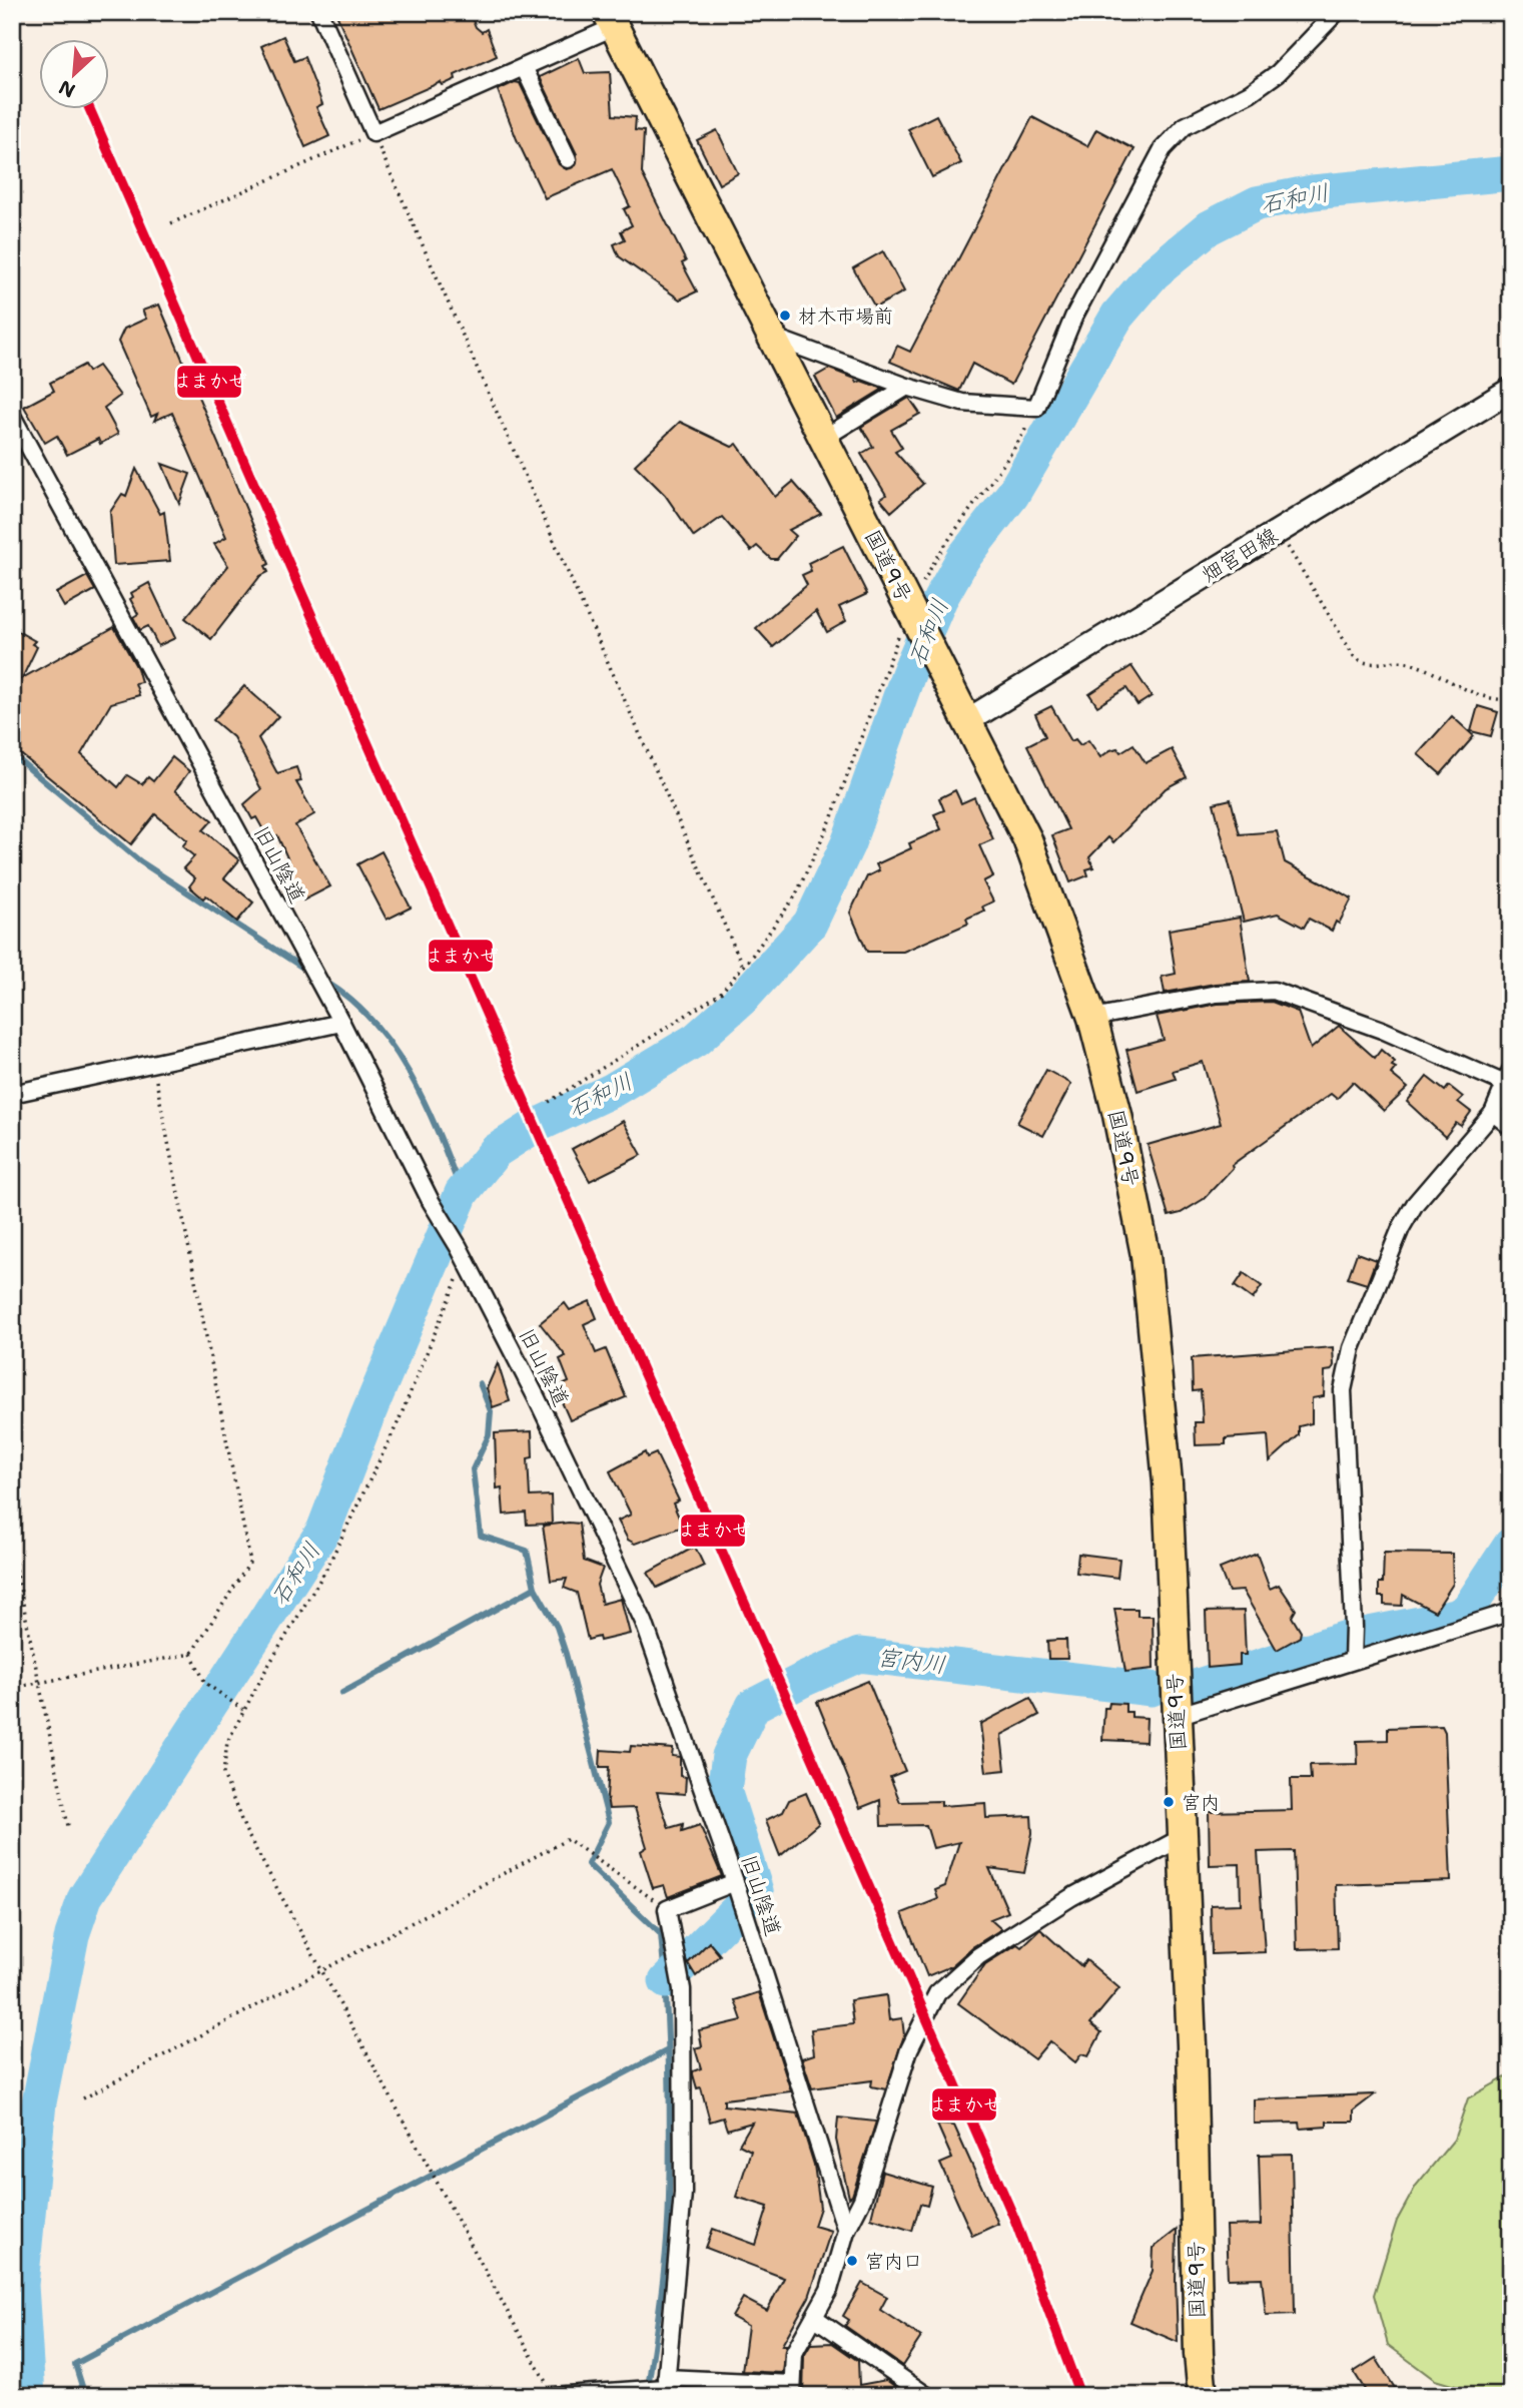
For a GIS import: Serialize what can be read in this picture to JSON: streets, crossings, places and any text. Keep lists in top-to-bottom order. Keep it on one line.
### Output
{"streets":{"highway":["国道9号"],"main road":["畑宮田線"],"street":["旧山陰道"]},"crossings":[["畑宮田線","国道9号"]],"water":["石和川","宮内川"],"places":["材木市場前","宮内","宮内口"],"lines":["transit line はまかぜ"],"north":"bottom left"}
